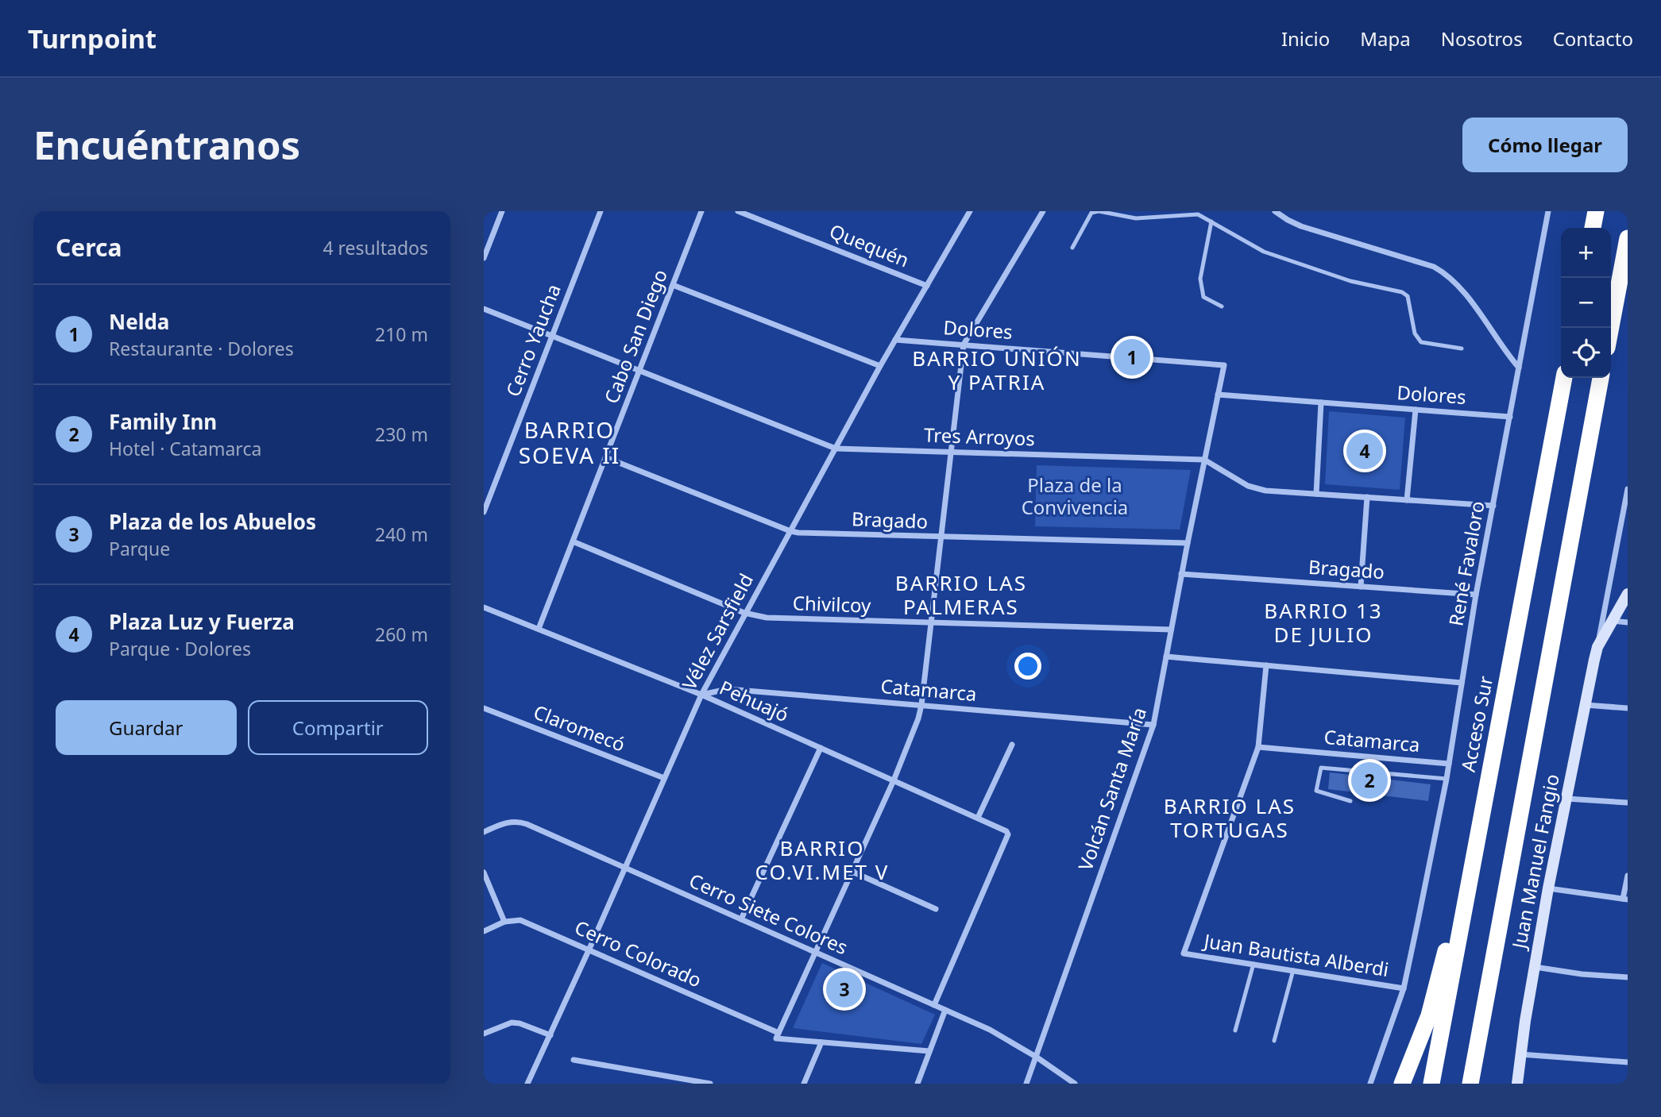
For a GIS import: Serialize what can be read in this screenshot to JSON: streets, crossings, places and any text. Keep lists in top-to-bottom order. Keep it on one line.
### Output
{"streets":{"highway":["Acceso Sur"],"street":["Quequén","Dolores","Cabo San Diego","Cerro Yaucha","Tres Arroyos","Bragado","René Favaloro","Chivilcoy","Vélez Sarsfield","Catamarca","Pehuajó","Claromecó","Volcán Santa María","Juan Manuel Fangio","Cerro Siete Colores","Cerro Colorado","Juan Bautista Alberdi"]},"crossings":[["Quequén","Vélez Sarsfield"],["Dolores","René Favaloro"],["Dolores","Vélez Sarsfield"],["Dolores","Volcán Santa María"],["Cabo San Diego","Tres Arroyos"],["Cabo San Diego","Bragado"],["Cabo San Diego","Chivilcoy"],["Cabo San Diego","Pehuajó"],["Cerro Yaucha","Tres Arroyos"],["Tres Arroyos","René Favaloro"],["Tres Arroyos","Vélez Sarsfield"],["Tres Arroyos","Volcán Santa María"],["Bragado","René Favaloro"],["Bragado","Vélez Sarsfield"],["Bragado","Volcán Santa María"],["René Favaloro","Catamarca"],["René Favaloro","Juan Bautista Alberdi"],["Chivilcoy","Vélez Sarsfield"],["Chivilcoy","Volcán Santa María"],["Vélez Sarsfield","Catamarca"],["Vélez Sarsfield","Pehuajó"],["Vélez Sarsfield","Claromecó"],["Vélez Sarsfield","Cerro Siete Colores"],["Vélez Sarsfield","Cerro Colorado"],["Catamarca","Pehuajó"],["Catamarca","Volcán Santa María"],["Catamarca","Juan Bautista Alberdi"],["Pehuajó","Cerro Siete Colores"],["Volcán Santa María","Cerro Siete Colores"]],"districts":["BARRIO UNIÓN Y PATRIA","BARRIO SOEVA II","BARRIO LAS PALMERAS","BARRIO 13 DE JULIO","BARRIO LAS TORTUGAS","BARRIO CO.VI.MET V"],"parks":["Plaza de la Convivencia"],"page":{"header":"Turnpoint","nav":["Inicio","Mapa","Nosotros","Contacto"],"buttons":["Cómo llegar",["Guardar","Compartir"]],"title":"Encuéntranos","heading":["Cerca","4 resultados"],"map_buttons":["+","−"],"list":[{"mark":"1","name":"Nelda","note":"Restaurante · Dolores","value":"210 m"},{"mark":"2","name":"Family Inn","note":"Hotel · Catamarca","value":"230 m"},{"mark":"3","name":"Plaza de los Abuelos","note":"Parque","value":"240 m"},{"mark":"4","name":"Plaza Luz y Fuerza","note":"Parque · Dolores","value":"260 m"}],"pins":["1","4","2","3"]}}
